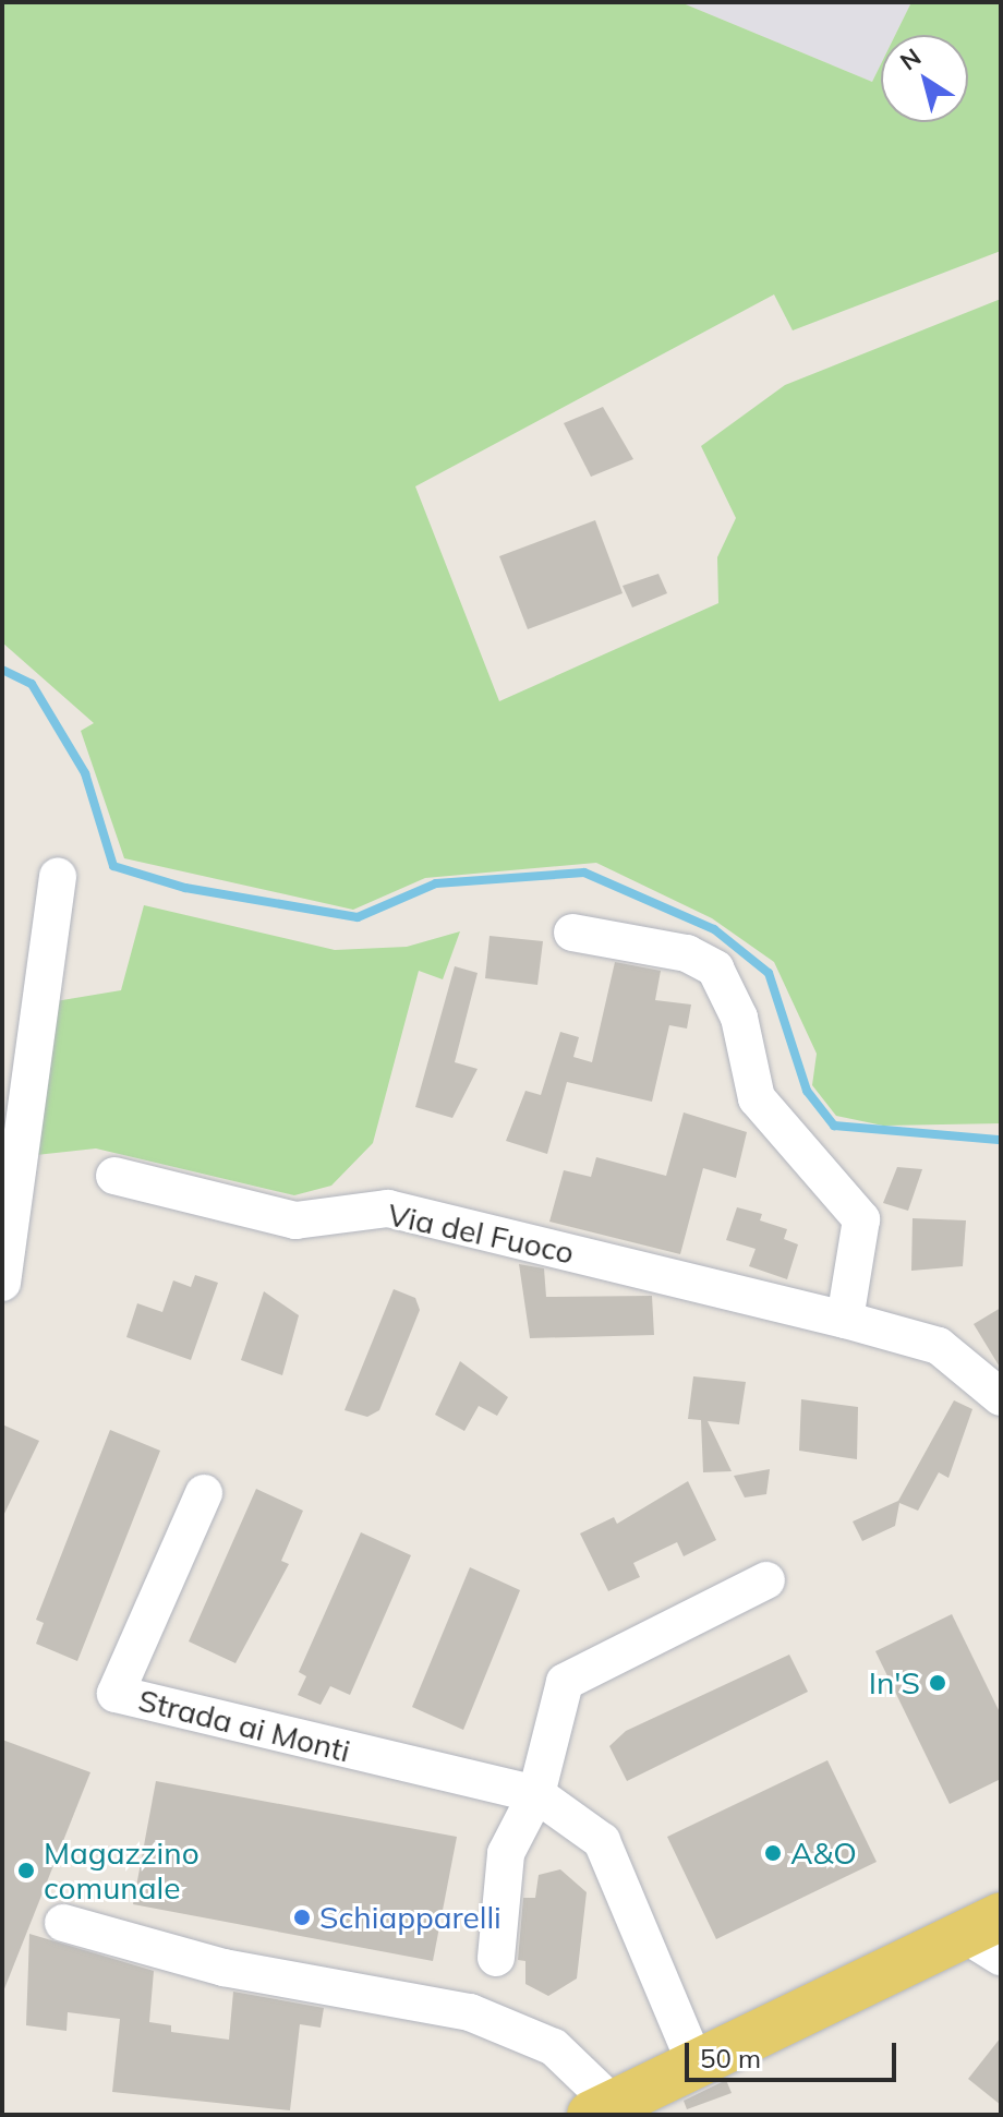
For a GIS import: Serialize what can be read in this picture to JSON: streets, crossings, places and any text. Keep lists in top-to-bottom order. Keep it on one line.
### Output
{"streets":{"street":["Via del Fuoco","Strada ai Monti"]},"places":["In'S","A&O","Magazzino comunale","Schiapparelli"],"scale_bar":"50 m","north":"top left"}
